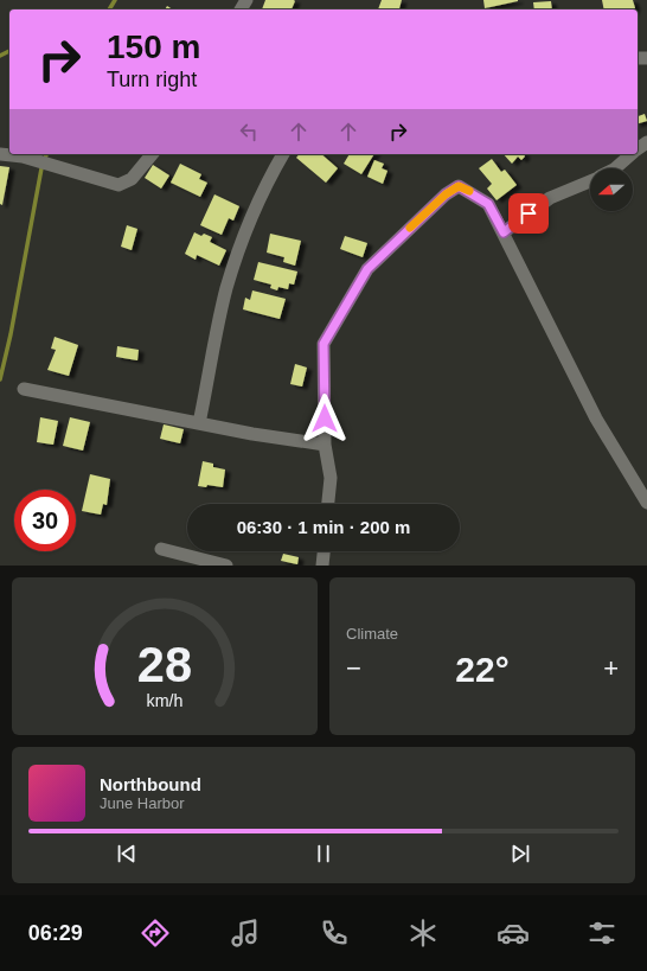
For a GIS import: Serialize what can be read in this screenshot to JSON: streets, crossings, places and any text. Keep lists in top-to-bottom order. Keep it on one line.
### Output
{"north":"left","page":{"turn":["150 m","Turn right"],"limit":"30","trip":"06:30 · 1 min · 200 m","tile":"Climate","heat":["−","22°","+"],"song":["Northbound","June Harbor"],"tabs":"06:29","gauge":["28","km/h"]}}
